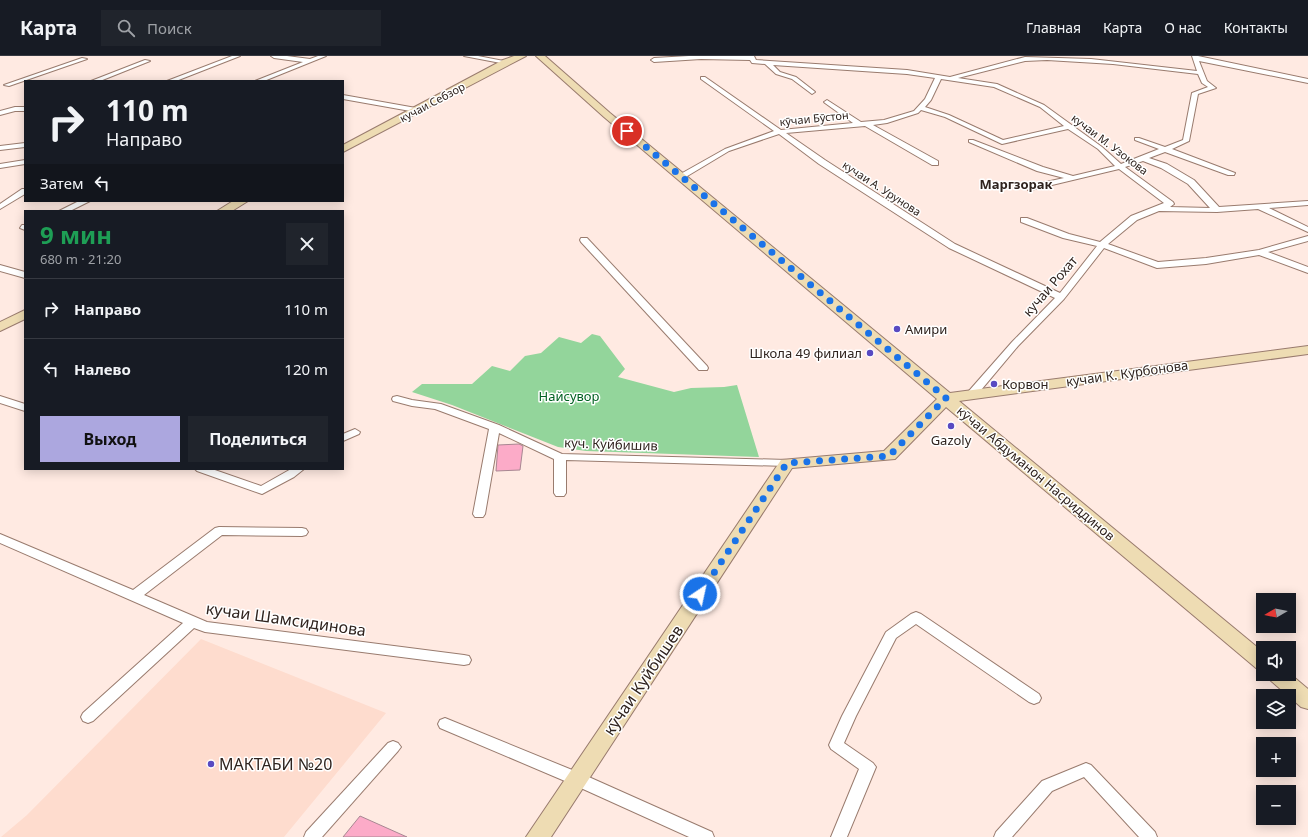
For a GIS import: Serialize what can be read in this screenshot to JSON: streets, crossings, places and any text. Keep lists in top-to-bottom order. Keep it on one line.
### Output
{"streets":{"main road":["кучаи Себзор","кучаи К. Курбонова","кӯчаи Абдуманон Насриддинов","кӯчаи Куйбишев"],"street":["кӯчаи Бӯстон","кучаи М. Узокова","кучаи А. Урунова","кучаи Рохат","куч. Куйбишив","кучаи Шамсидинова"]},"crossings":[["кӯчаи Бӯстон","кучаи А. Урунова"],["кӯчаи Бӯстон","кӯчаи Абдуманон Насриддинов"],["кучаи М. Узокова","кучаи Рохат"],["кучаи А. Урунова","кучаи Рохат"],["кучаи Рохат","кучаи К. Курбонова"],["кучаи К. Курбонова","кӯчаи Абдуманон Насриддинов"],["куч. Куйбишив","кӯчаи Куйбишев"]],"districts":["Маргзорак"],"parks":["Найсувор"],"places":["Амири","Школа 49 филиал","Корвон","Gazoly","МАКТАБИ №20"],"north":"left","page":{"header":"Карта","search":"Поиск","nav":["Главная","Карта","О нас","Контакты"],"turn":["110 m","Направо"],"then":"Затем","heading":["9 мин","680 m · 21:20"],"list":[{"name":"Направо","value":"110 m"},{"name":"Налево","value":"120 m"}],"buttons":["Выход","Поделиться"],"map_buttons":["+","−"]}}
